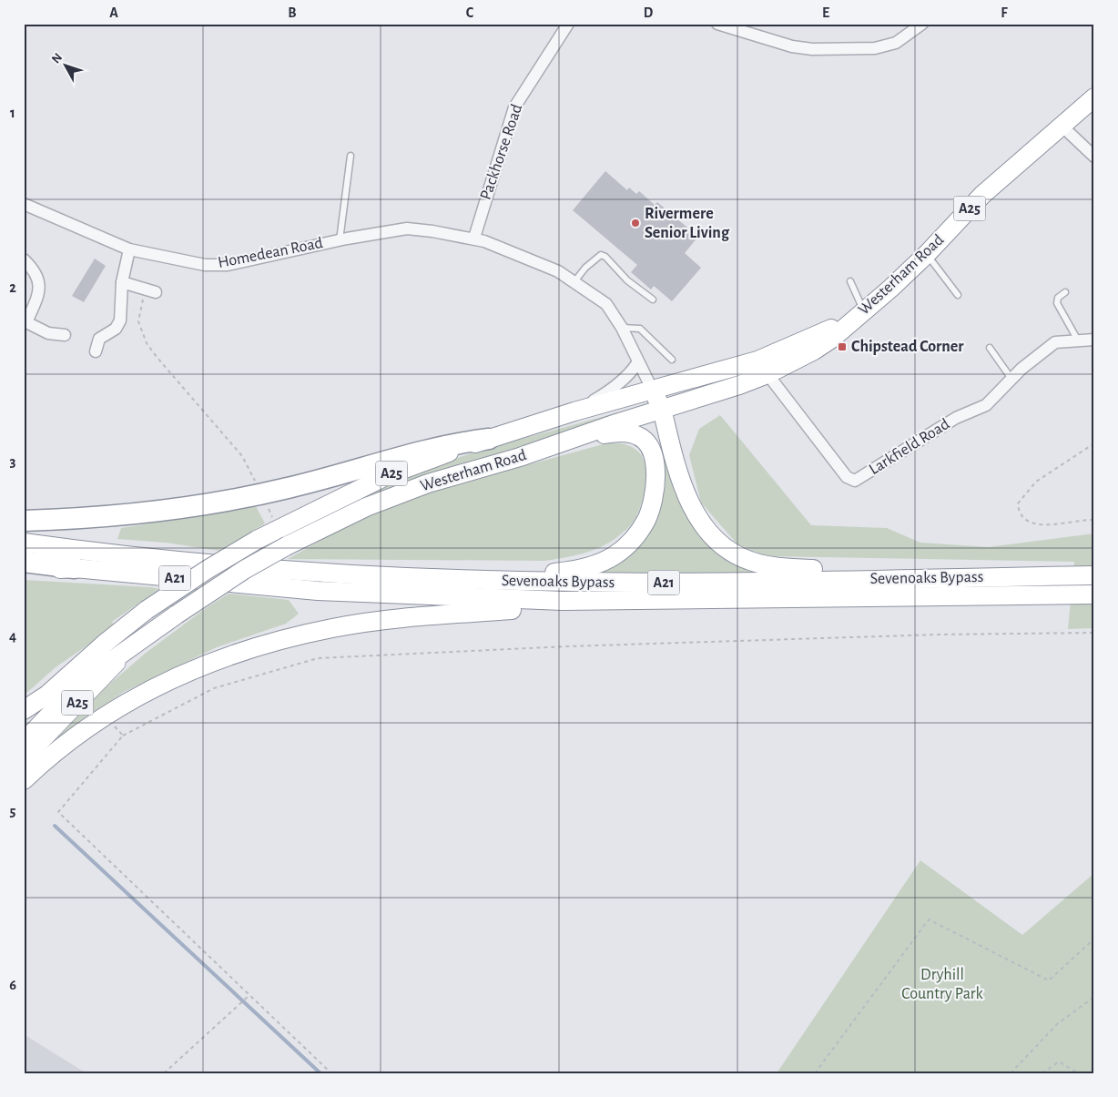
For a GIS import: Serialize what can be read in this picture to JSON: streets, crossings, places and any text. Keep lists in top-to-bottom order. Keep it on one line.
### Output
{"streets":{"highway":["A25","Westerham Road","A21","Sevenoaks Bypass"],"street":["Packhorse Road","Homedean Road","Larkfield Road"]},"crossings":[["Packhorse Road","Homedean Road"],["Westerham Road","Larkfield Road"]],"parks":["Dryhill Country Park"],"places":{"other":["Rivermere Senior Living"],"transit":["Chipstead Corner"]},"north":"top left","grid":{"columns":["A","B","C","D","E","F"],"rows":["1","2","3","4","5","6"]}}
